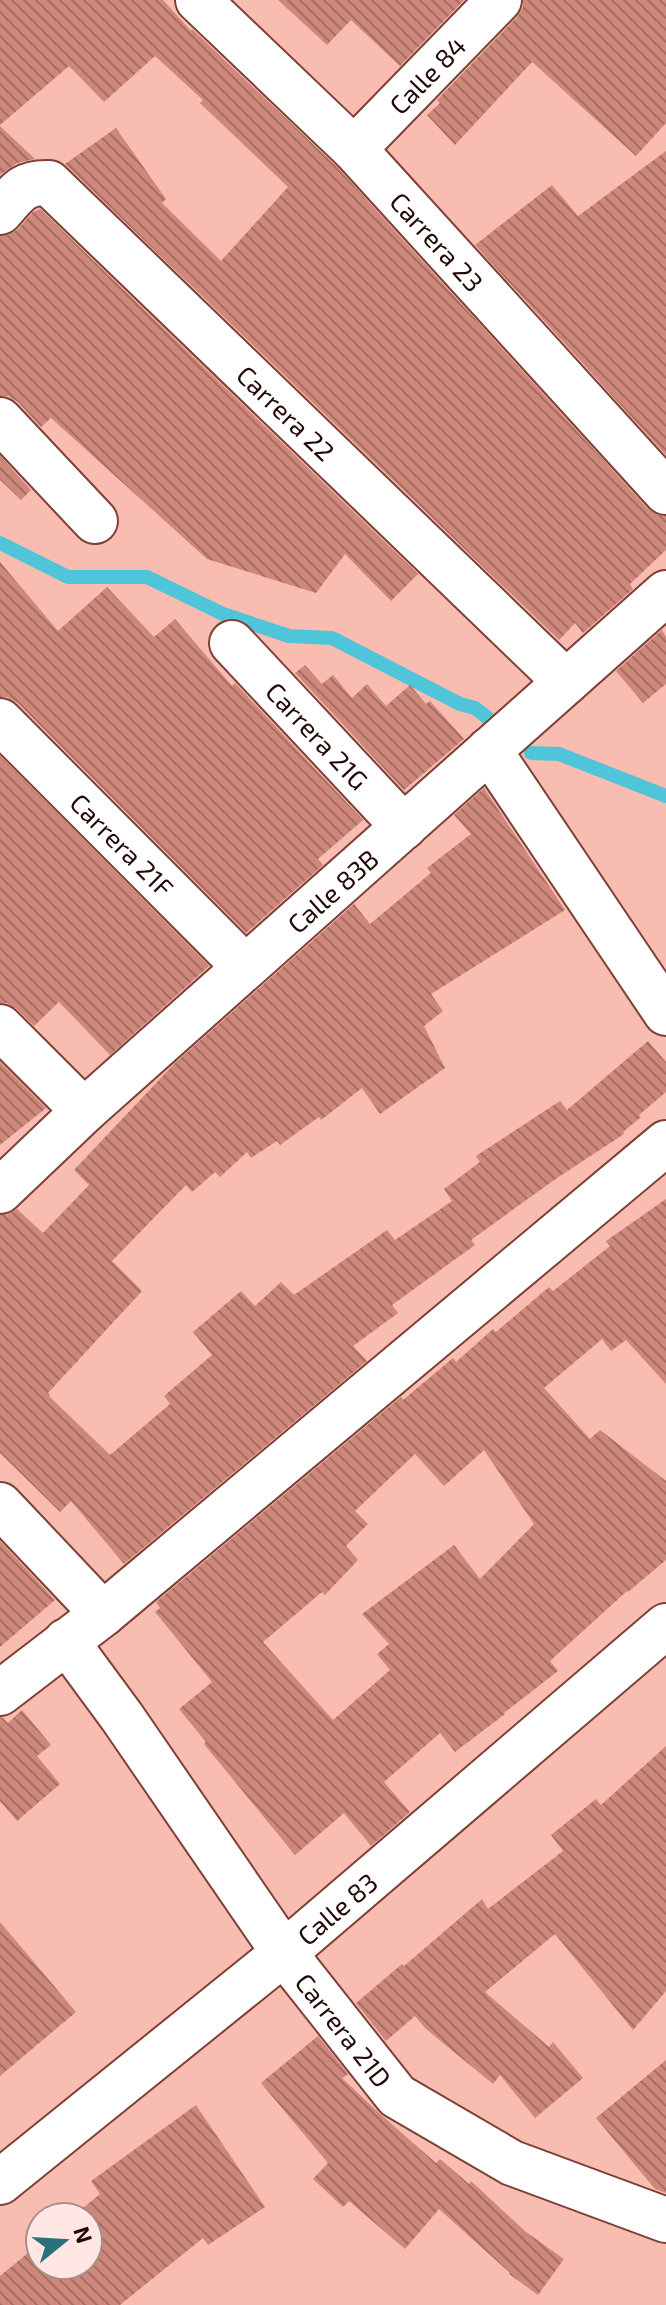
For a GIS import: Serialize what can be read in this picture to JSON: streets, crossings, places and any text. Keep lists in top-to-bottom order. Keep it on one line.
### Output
{"streets":{"street":["Calle 84","Carrera 23","Carrera 22","Carrera 21G","Carrera 21F","Calle 83B","Calle 83","Carrera 21D"]},"crossings":[["Calle 84","Carrera 23"],["Carrera 22","Calle 83B"],["Carrera 21G","Calle 83B"],["Carrera 21F","Calle 83B"],["Calle 83","Carrera 21D"]],"north":"right"}
